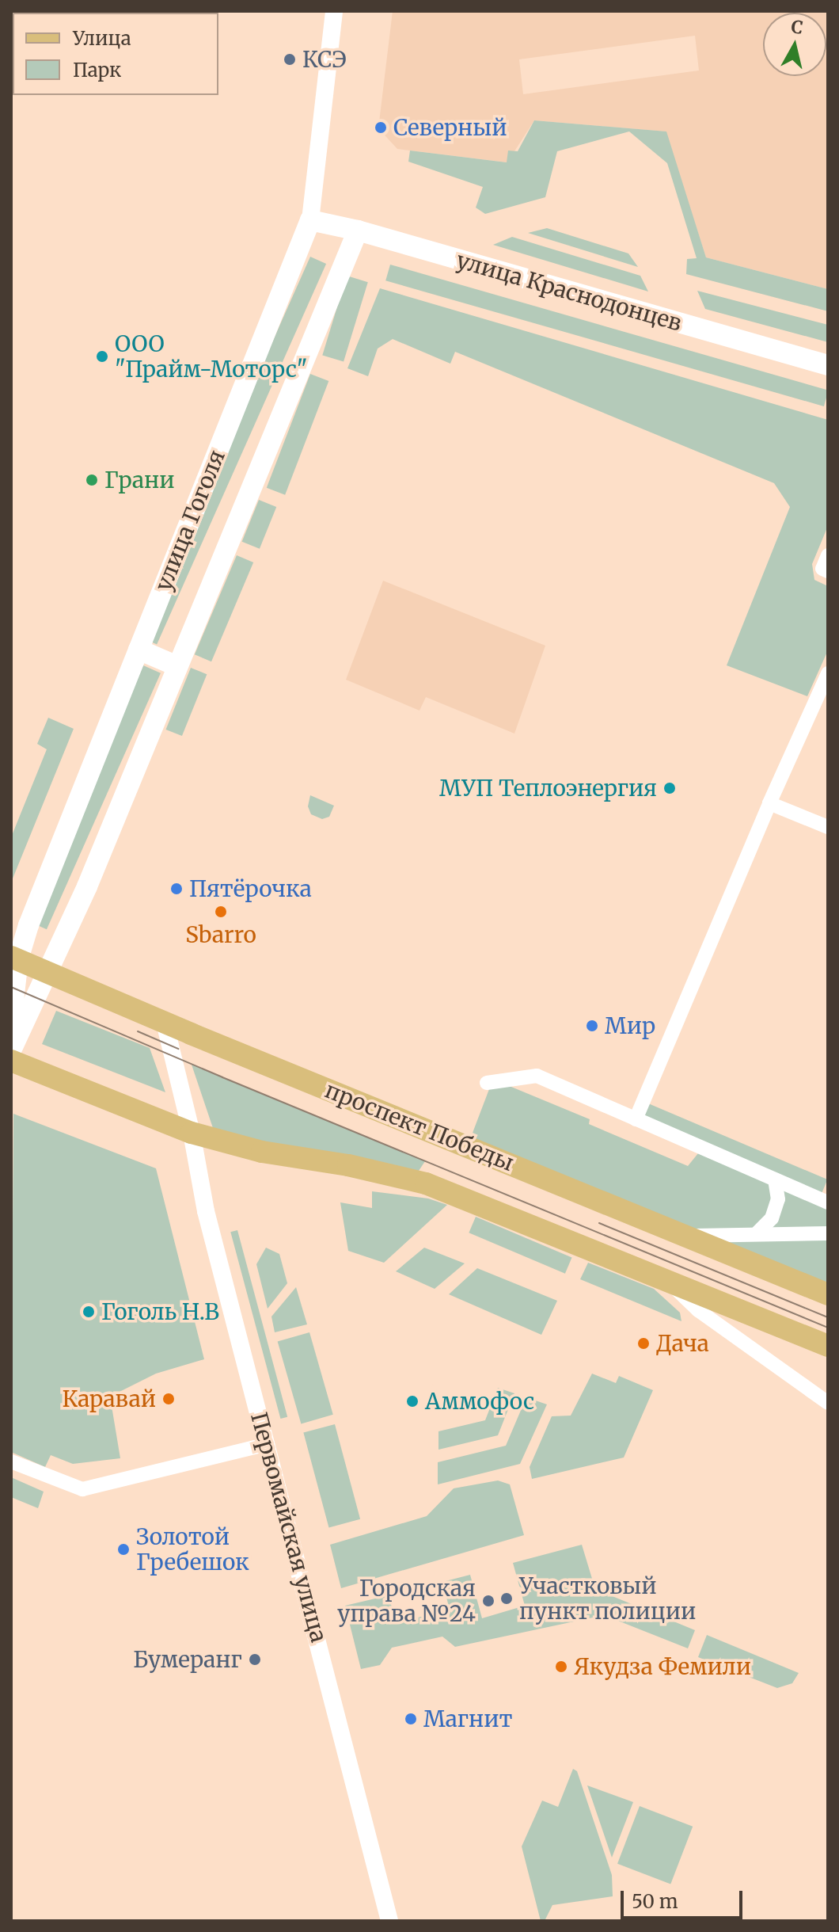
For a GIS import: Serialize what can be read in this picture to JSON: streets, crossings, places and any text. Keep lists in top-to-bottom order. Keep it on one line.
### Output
{"streets":{"main road":["улица Краснодонцев","улица Гоголя","проспект Победы"],"street":["Первомайская улица"]},"crossings":[["улица Краснодонцев","улица Гоголя"],["улица Гоголя","проспект Победы"],["проспект Победы","Первомайская улица"]],"places":["КСЭ","Северный","ООО \"Прайм-Моторс\"","Грани","МУП Теплоэнергия","Пятёрочка","Sbarro","Мир","Гоголь Н.В","Дача","Каравай","Аммофос","Золотой Гребешок","Участковый пункт полиции","Городская управа №24","Бумеранг","Якудза Фемили","Магнит"],"legend":["Улица","Парк"],"scale_bar":"50 m","north":"top"}
